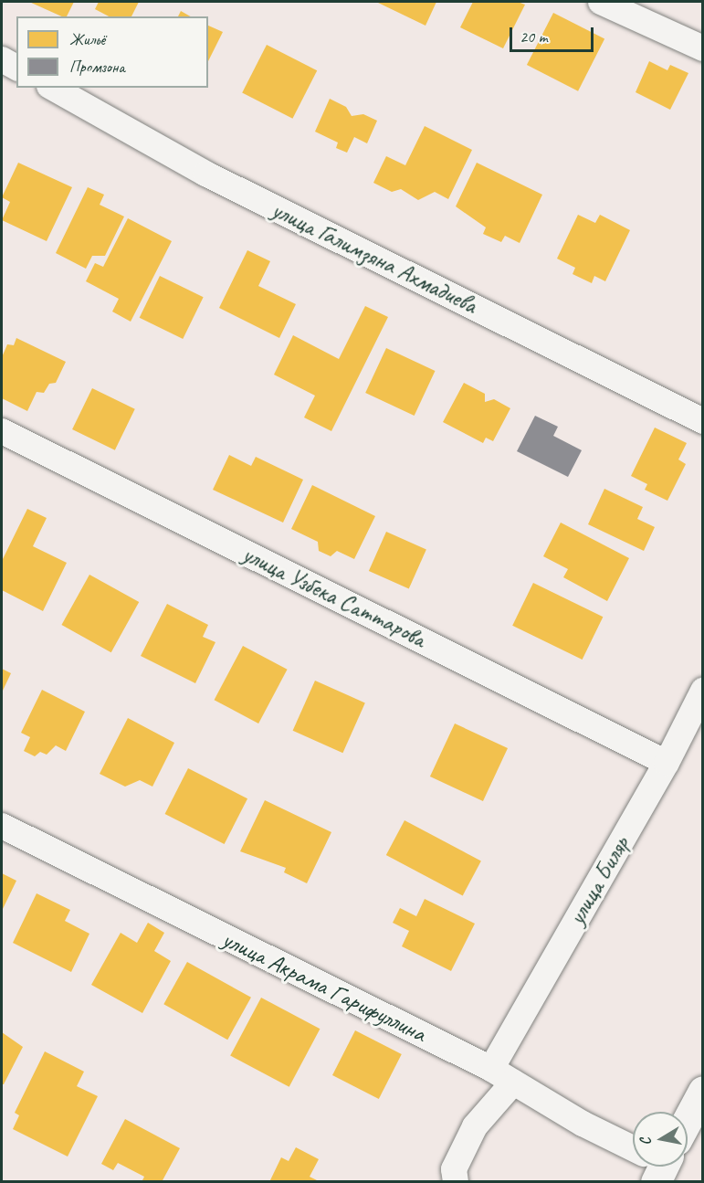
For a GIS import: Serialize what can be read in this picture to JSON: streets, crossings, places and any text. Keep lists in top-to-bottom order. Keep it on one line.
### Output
{"streets":{"street":["улица Галимзяна Ахмадиева","улица Узбека Саттарова","улица Биляр","улица Акрама Гарифуллина"]},"crossings":[["улица Узбека Саттарова","улица Биляр"],["улица Биляр","улица Акрама Гарифуллина"]],"legend":["Жильё","Промзона"],"scale_bar":"20 m","north":"left"}
